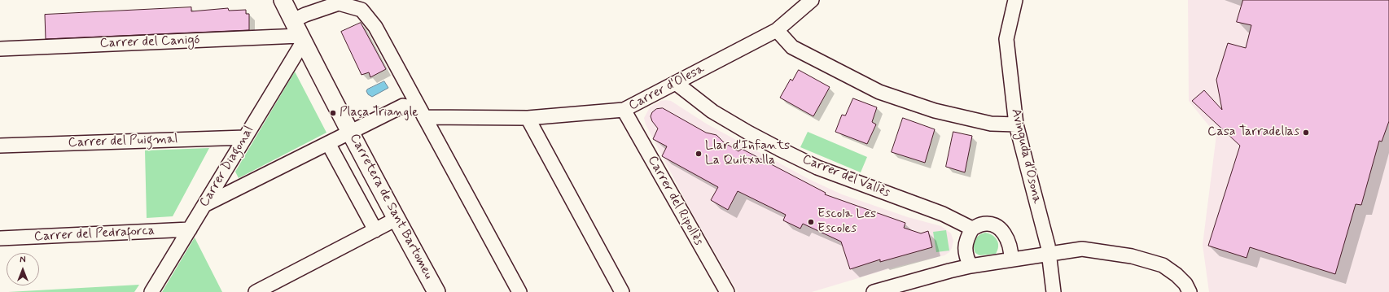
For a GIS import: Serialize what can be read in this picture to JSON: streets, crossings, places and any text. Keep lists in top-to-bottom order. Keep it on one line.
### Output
{"streets":{"street":["Carrer del Canigó","Carrer d'Olesa","Carrer del Puigmal","Avinguda d'Osona","Carrer Diagonal","Carrer del Vallès","Carrer del Ripollès","Carretera de Sant Bartomeu","Carrer del Pedraforca"]},"crossings":[["Carrer del Canigó","Carrer Diagonal"],["Carrer del Canigó","Carretera de Sant Bartomeu"],["Carrer d'Olesa","Carrer Diagonal"],["Carrer d'Olesa","Carrer del Vallès"],["Carrer d'Olesa","Carrer del Ripollès"],["Carrer d'Olesa","Carretera de Sant Bartomeu"],["Carrer del Puigmal","Carrer Diagonal"],["Carrer Diagonal","Carretera de Sant Bartomeu"],["Carrer Diagonal","Carrer del Pedraforca"]],"places":["Plaça Triangle","Casa Tarradellas","Llar d'Infants La Quitxalla","Escola Les Escoles"],"north":"top"}
